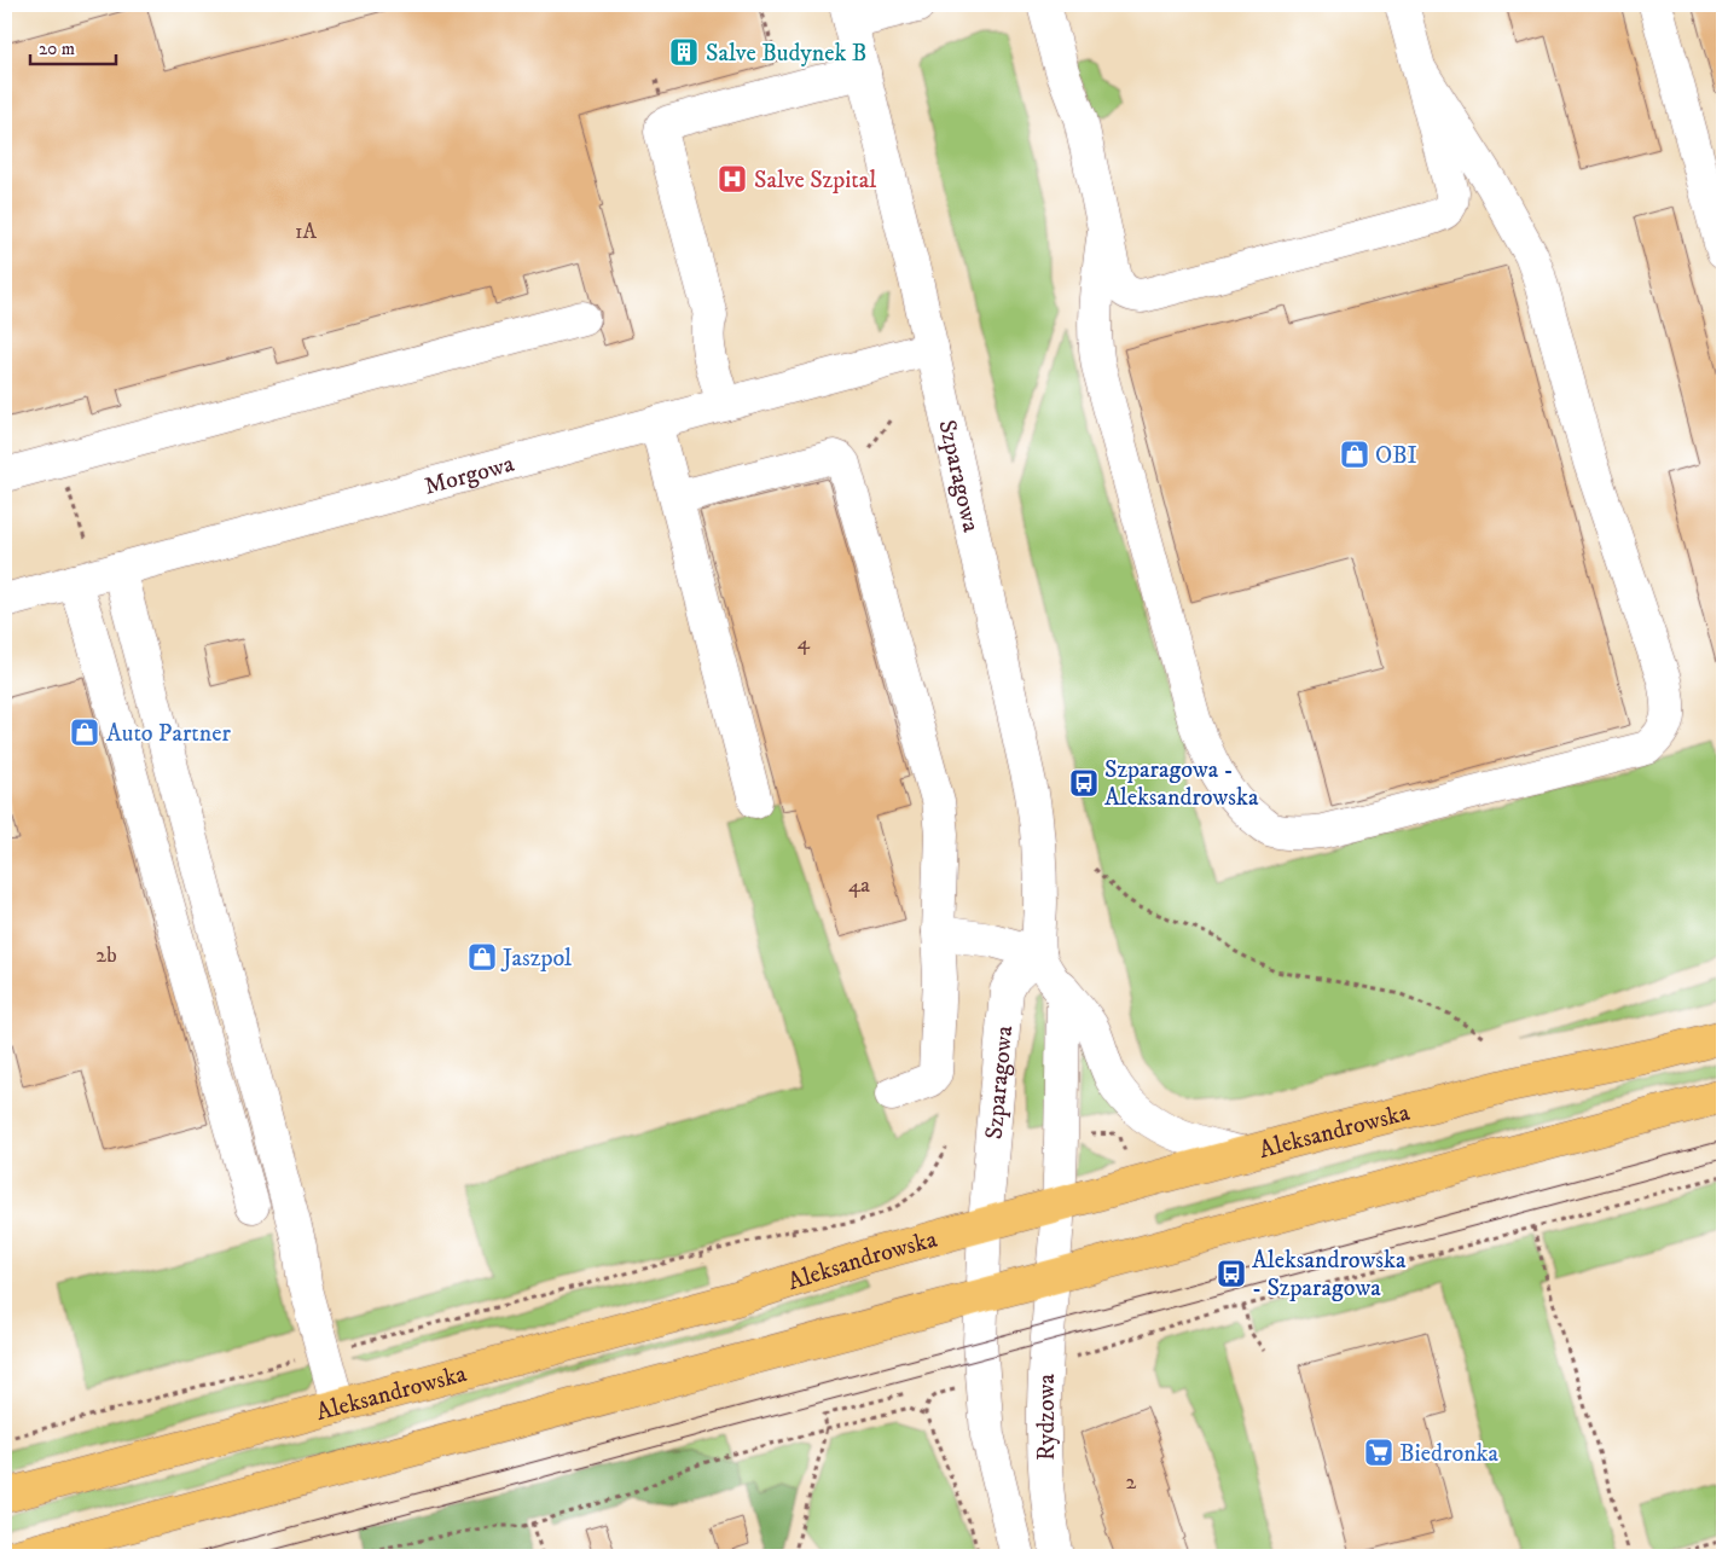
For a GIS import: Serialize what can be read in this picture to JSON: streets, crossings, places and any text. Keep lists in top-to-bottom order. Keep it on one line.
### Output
{"streets":{"main road":["Aleksandrowska"],"street":["Morgowa","Szparagowa","Rydzowa"]},"crossings":[["Morgowa","Szparagowa"],["Szparagowa","Aleksandrowska"],["Aleksandrowska","Rydzowa"]],"places":{"building":["Salve Budynek B"],"hospital":["Salve Szpital"],"shop":["OBI","Auto Partner","Jaszpol"],"bus stop":["Szparagowa - Aleksandrowska","Aleksandrowska - Szparagowa"],"supermarket":["Biedronka"]},"house_numbers":["1A","4","4a","2b","2"],"scale_bar":"20 m"}
